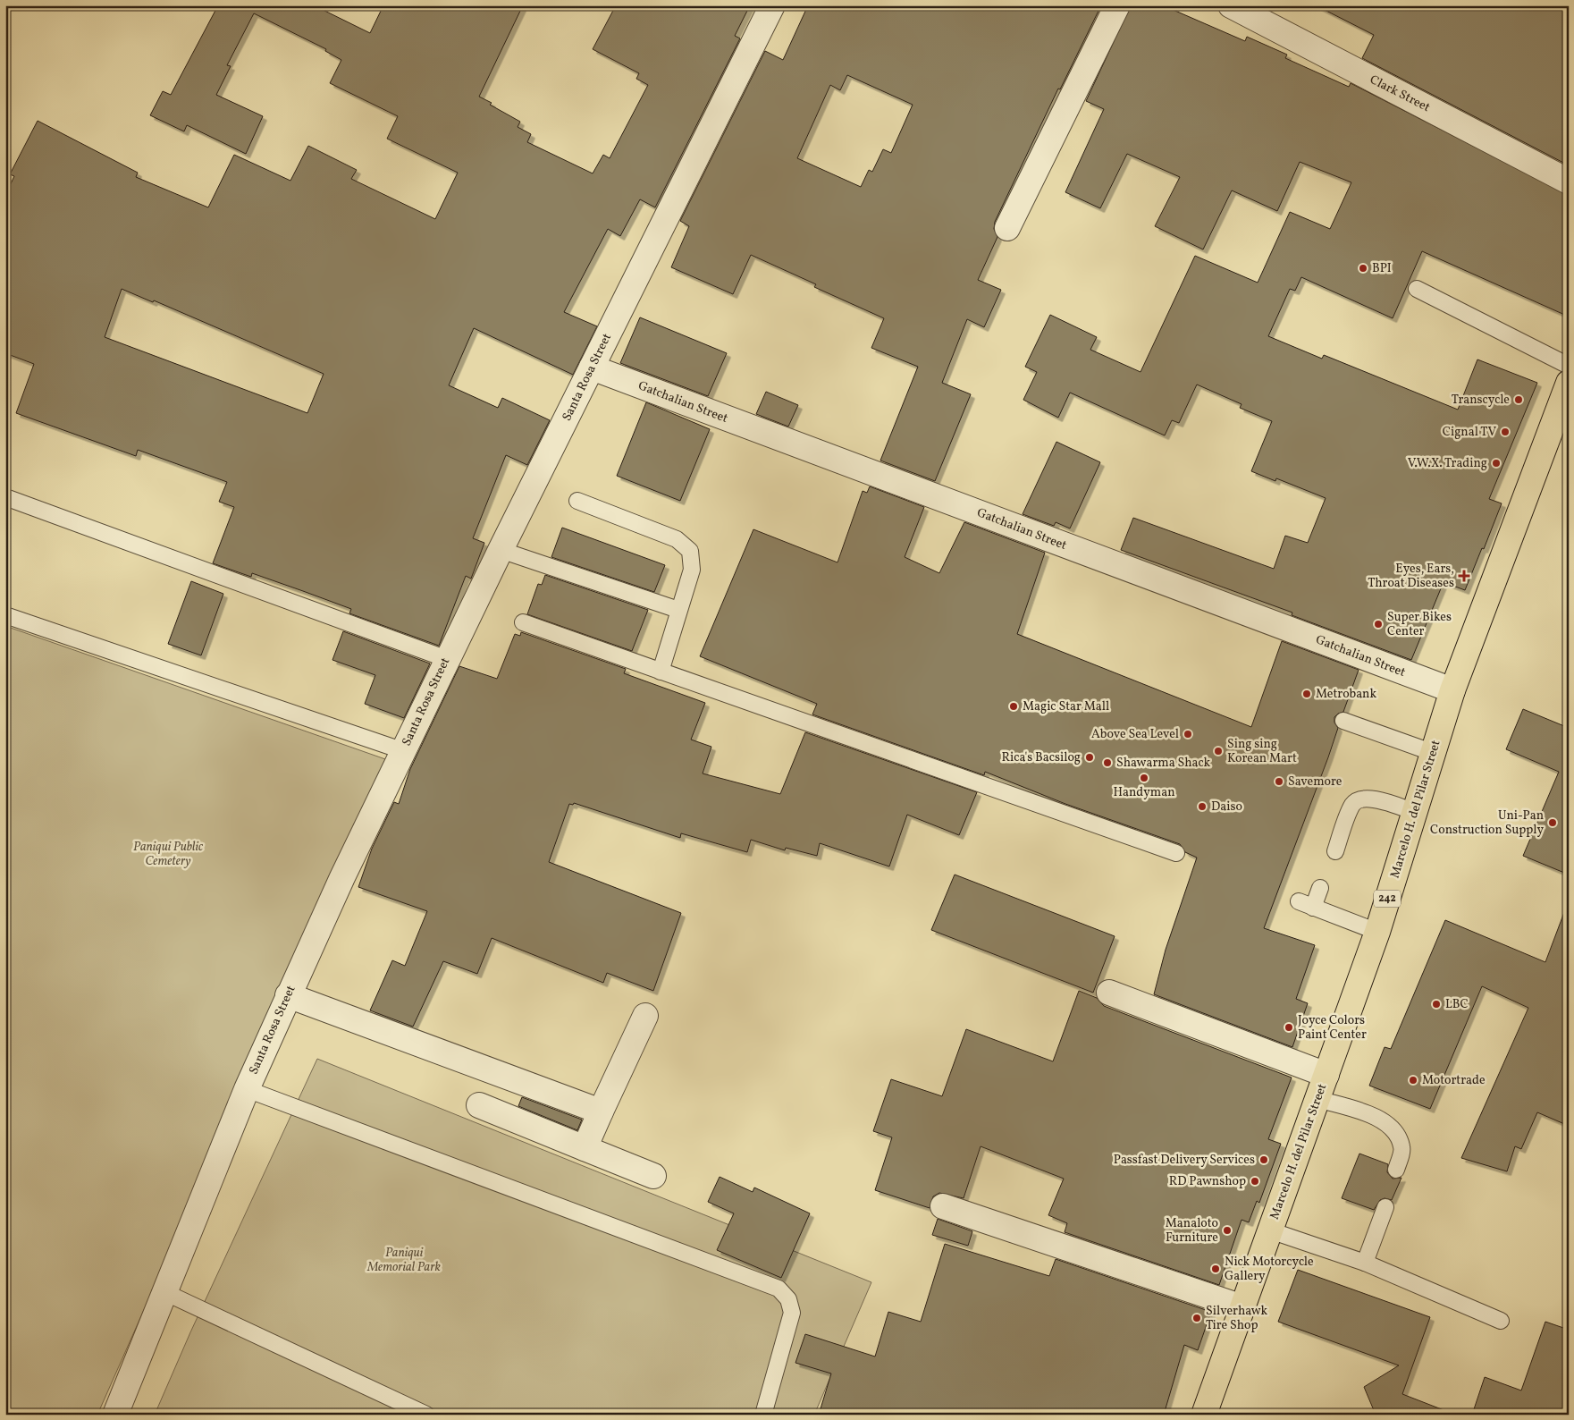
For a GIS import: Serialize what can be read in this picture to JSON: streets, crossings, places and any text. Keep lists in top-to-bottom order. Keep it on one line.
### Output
{"streets":{"main road":["Marcelo H. del Pilar Street","242"],"street":["Clark Street","Santa Rosa Street","Gatchalian Street"]},"crossings":[["Santa Rosa Street","Gatchalian Street"],["Gatchalian Street","Marcelo H. del Pilar Street"]],"parks":["Paniqui Public Cemetery","Paniqui Memorial Park"],"places":{"other":["BPI","Transcycle","Cignal TV","V.W.X. Trading","Super Bikes Center","Metrobank","Magic Star Mall","Above Sea Level","Sing sing Korean Mart","Rica's Bacsilog","Shawarma Shack","Handyman","Savemore","Daiso","Uni-Pan Construction Supply","LBC","Joyce Colors Paint Center","Motortrade","Passfast Delivery Services","RD Pawnshop","Manaloto Furniture","Nick Motorcycle Gallery","Silverhawk Tire Shop"],"health":["Eyes, Ears, Throat Diseases"]}}
